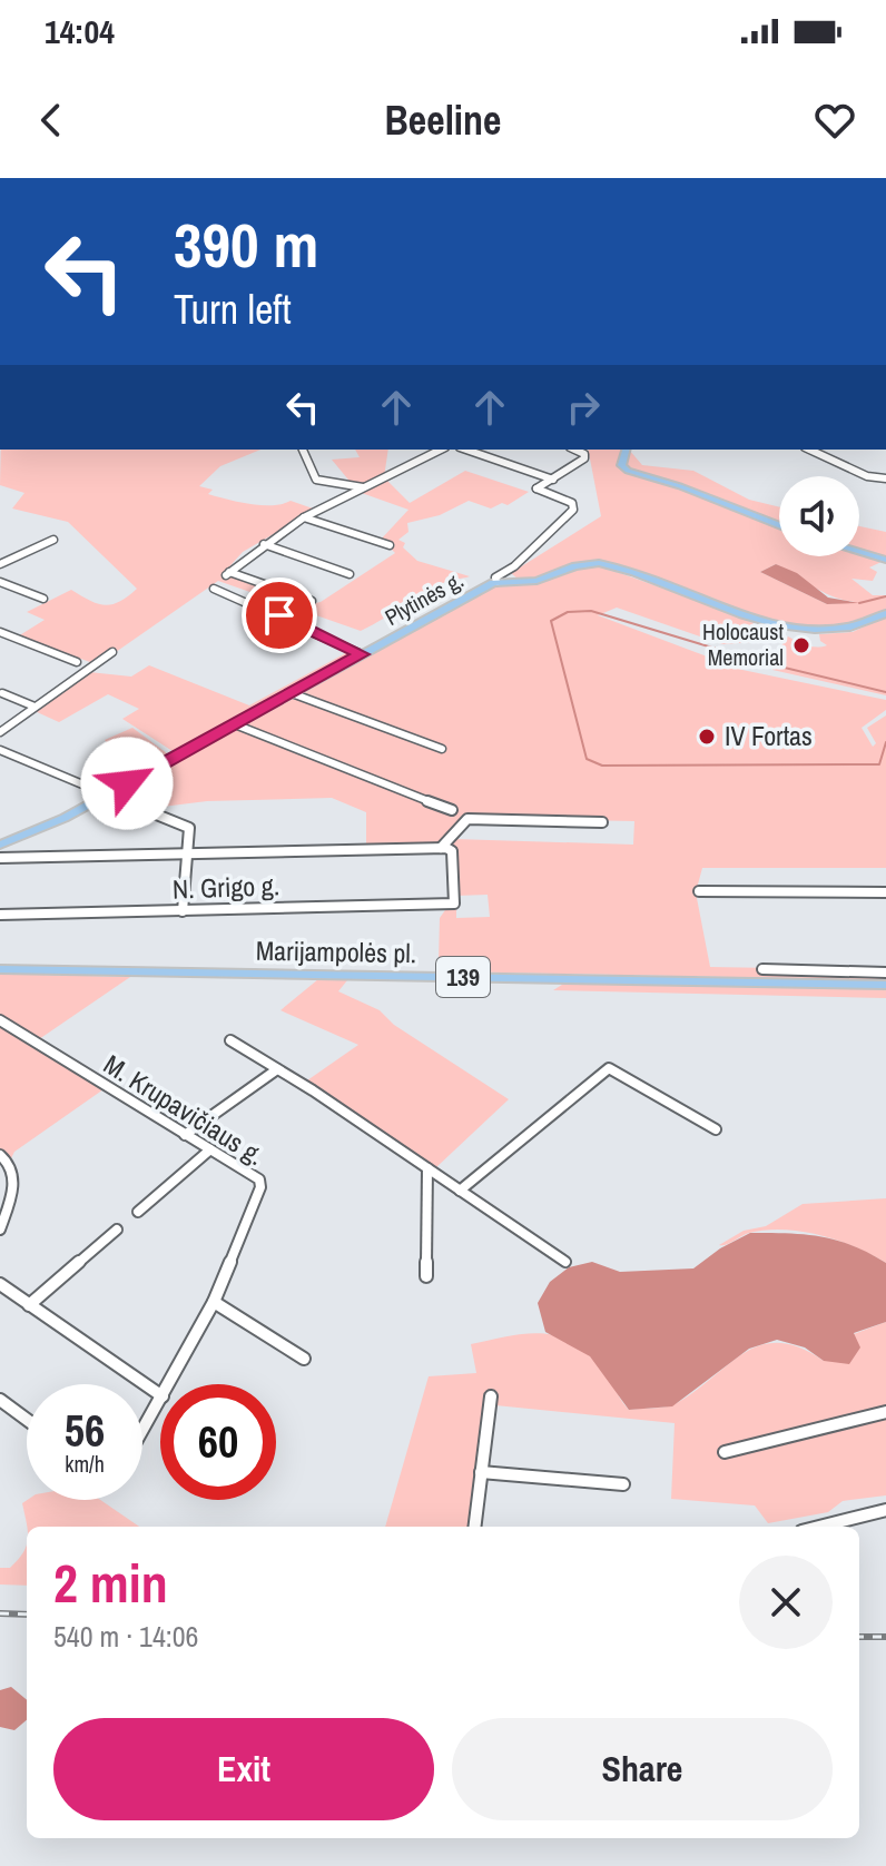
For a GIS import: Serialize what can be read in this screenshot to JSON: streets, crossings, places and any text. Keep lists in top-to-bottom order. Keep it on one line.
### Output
{"streets":{"main road":["Plytinės g.","Marijampolės pl.","139"],"street":["N. Grigo g.","M. Krupavičiaus g."]},"places":["Holocaust Memorial","IV Fortas"],"page":{"status":"14:04","header":"Beeline","turn":["390 m","Turn left"],"speed":"56 km/h","limit":"60","heading":["2 min","540 m · 14:06"],"buttons":["Exit","Share"]}}
